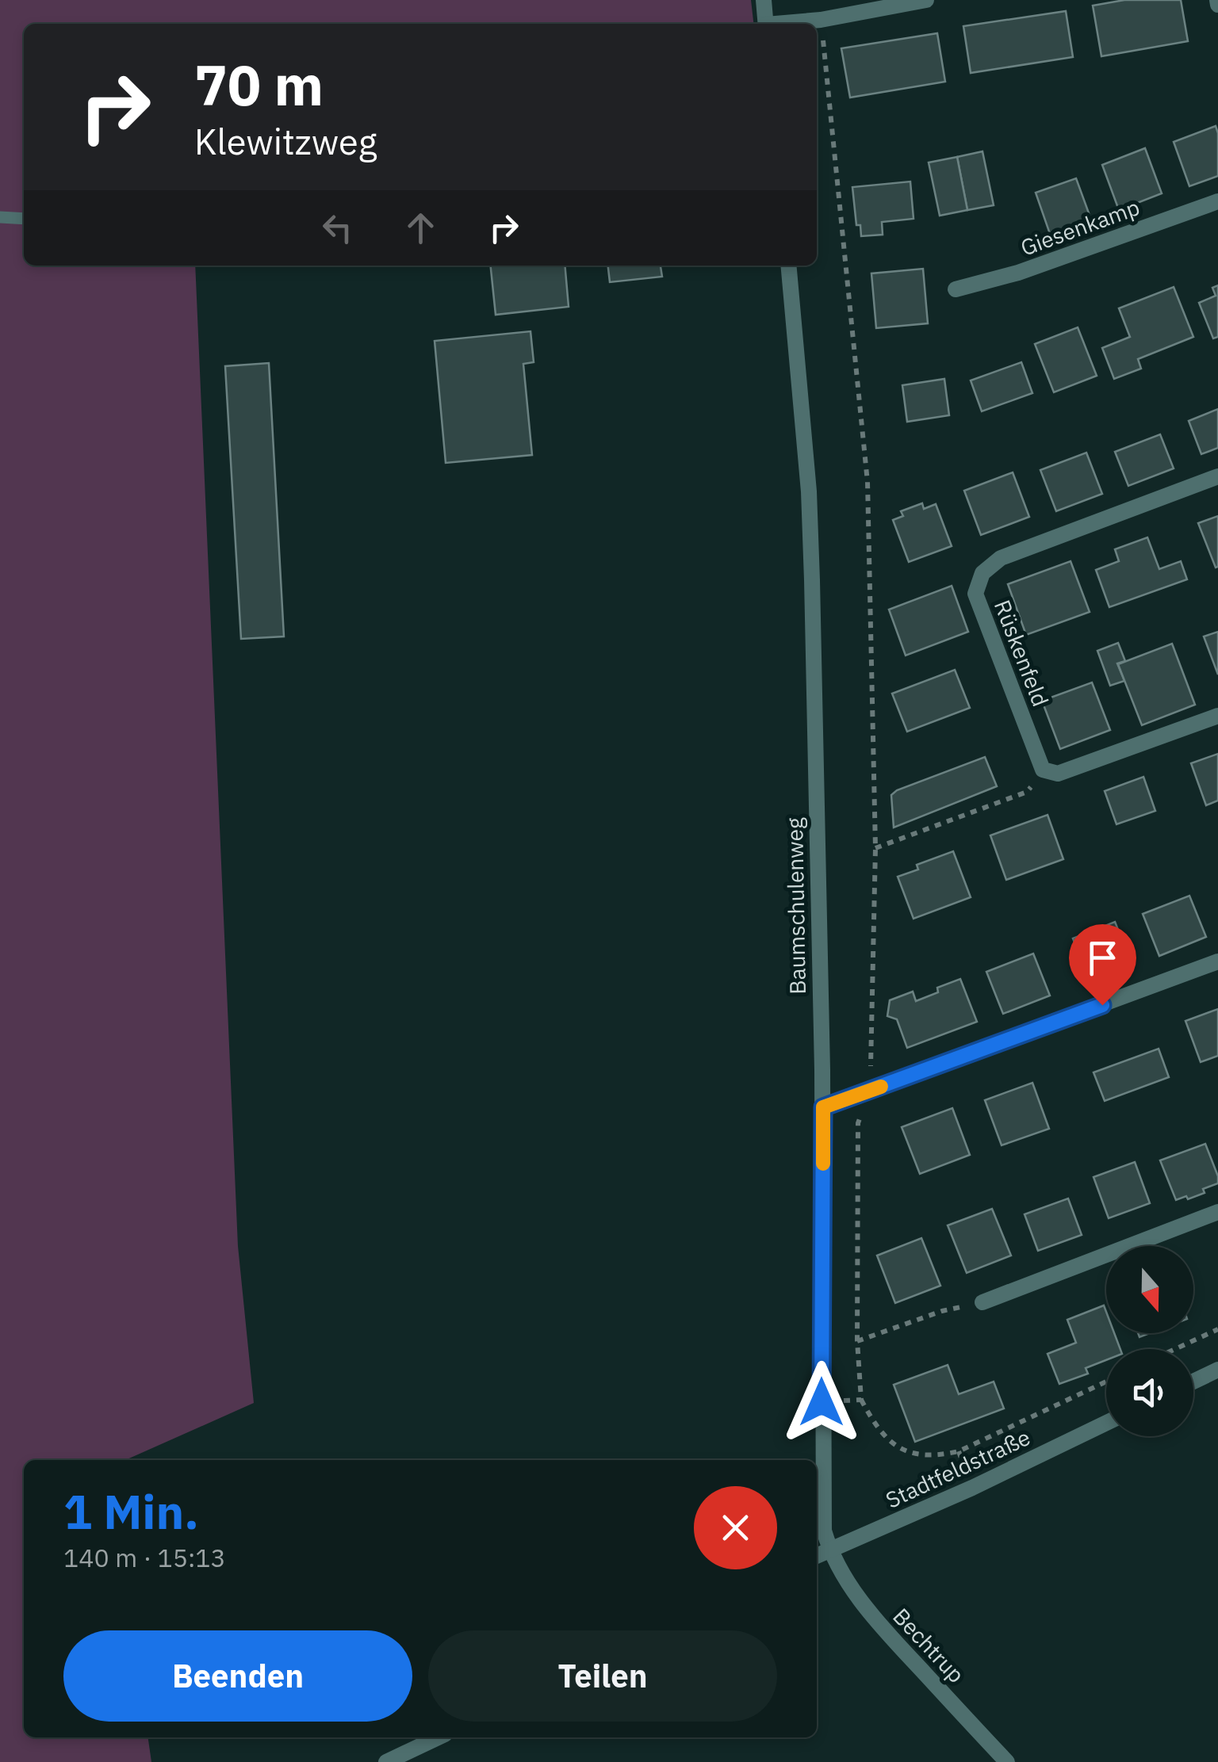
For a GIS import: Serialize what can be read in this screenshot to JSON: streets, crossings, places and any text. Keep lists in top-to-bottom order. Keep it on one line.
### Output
{"streets":{"street":["Giesenkamp","Rüskenfeld","Baumschulenweg","Stadtfeldstraße","Bechtrup"]},"crossings":[["Baumschulenweg","Stadtfeldstraße"],["Baumschulenweg","Bechtrup"],["Stadtfeldstraße","Bechtrup"]],"north":"bottom","page":{"turn":["70 m","Klewitzweg"],"heading":["1 Min.","140 m · 15:13"],"buttons":["Beenden","Teilen"]}}
